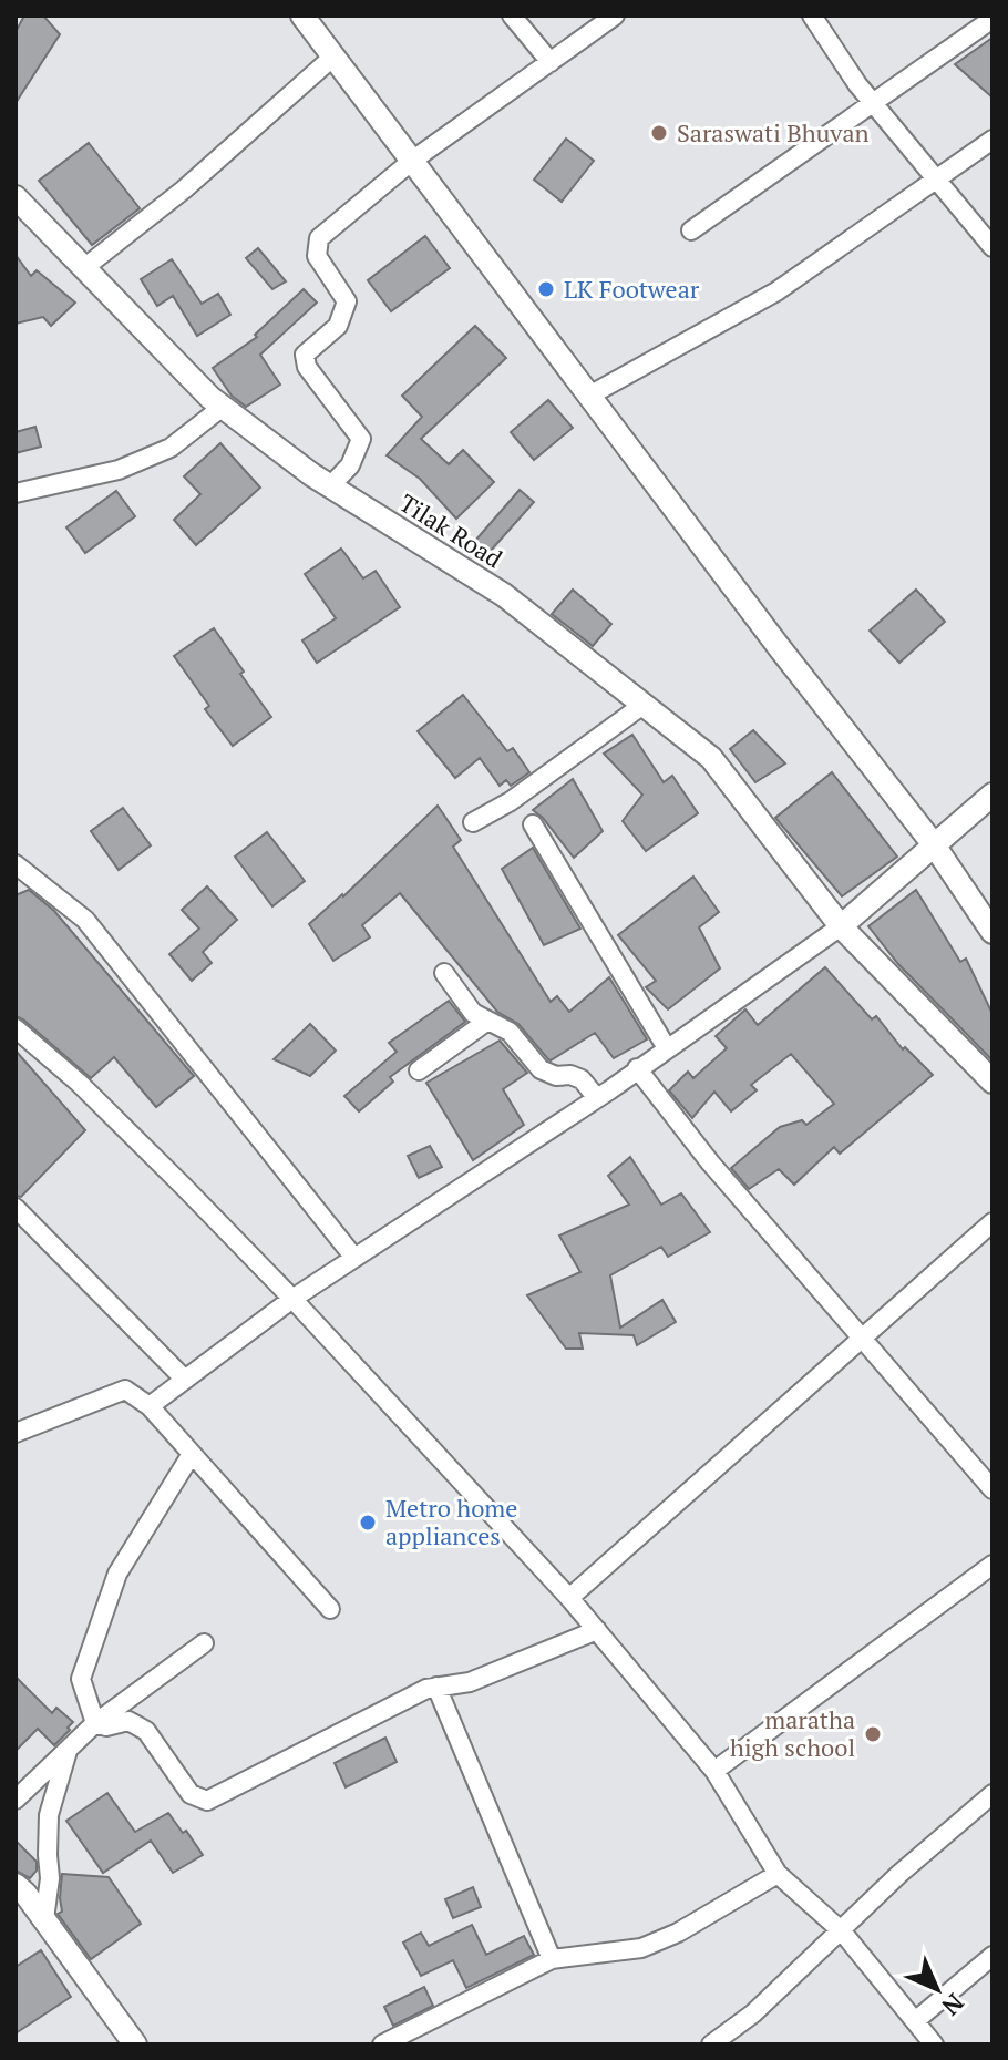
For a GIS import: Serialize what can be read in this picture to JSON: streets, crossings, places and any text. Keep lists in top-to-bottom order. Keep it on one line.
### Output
{"streets":{"street":["Tilak Road"]},"places":["Saraswati Bhuvan","LK Footwear","Metro home appliances","maratha high school"],"north":"bottom right"}
